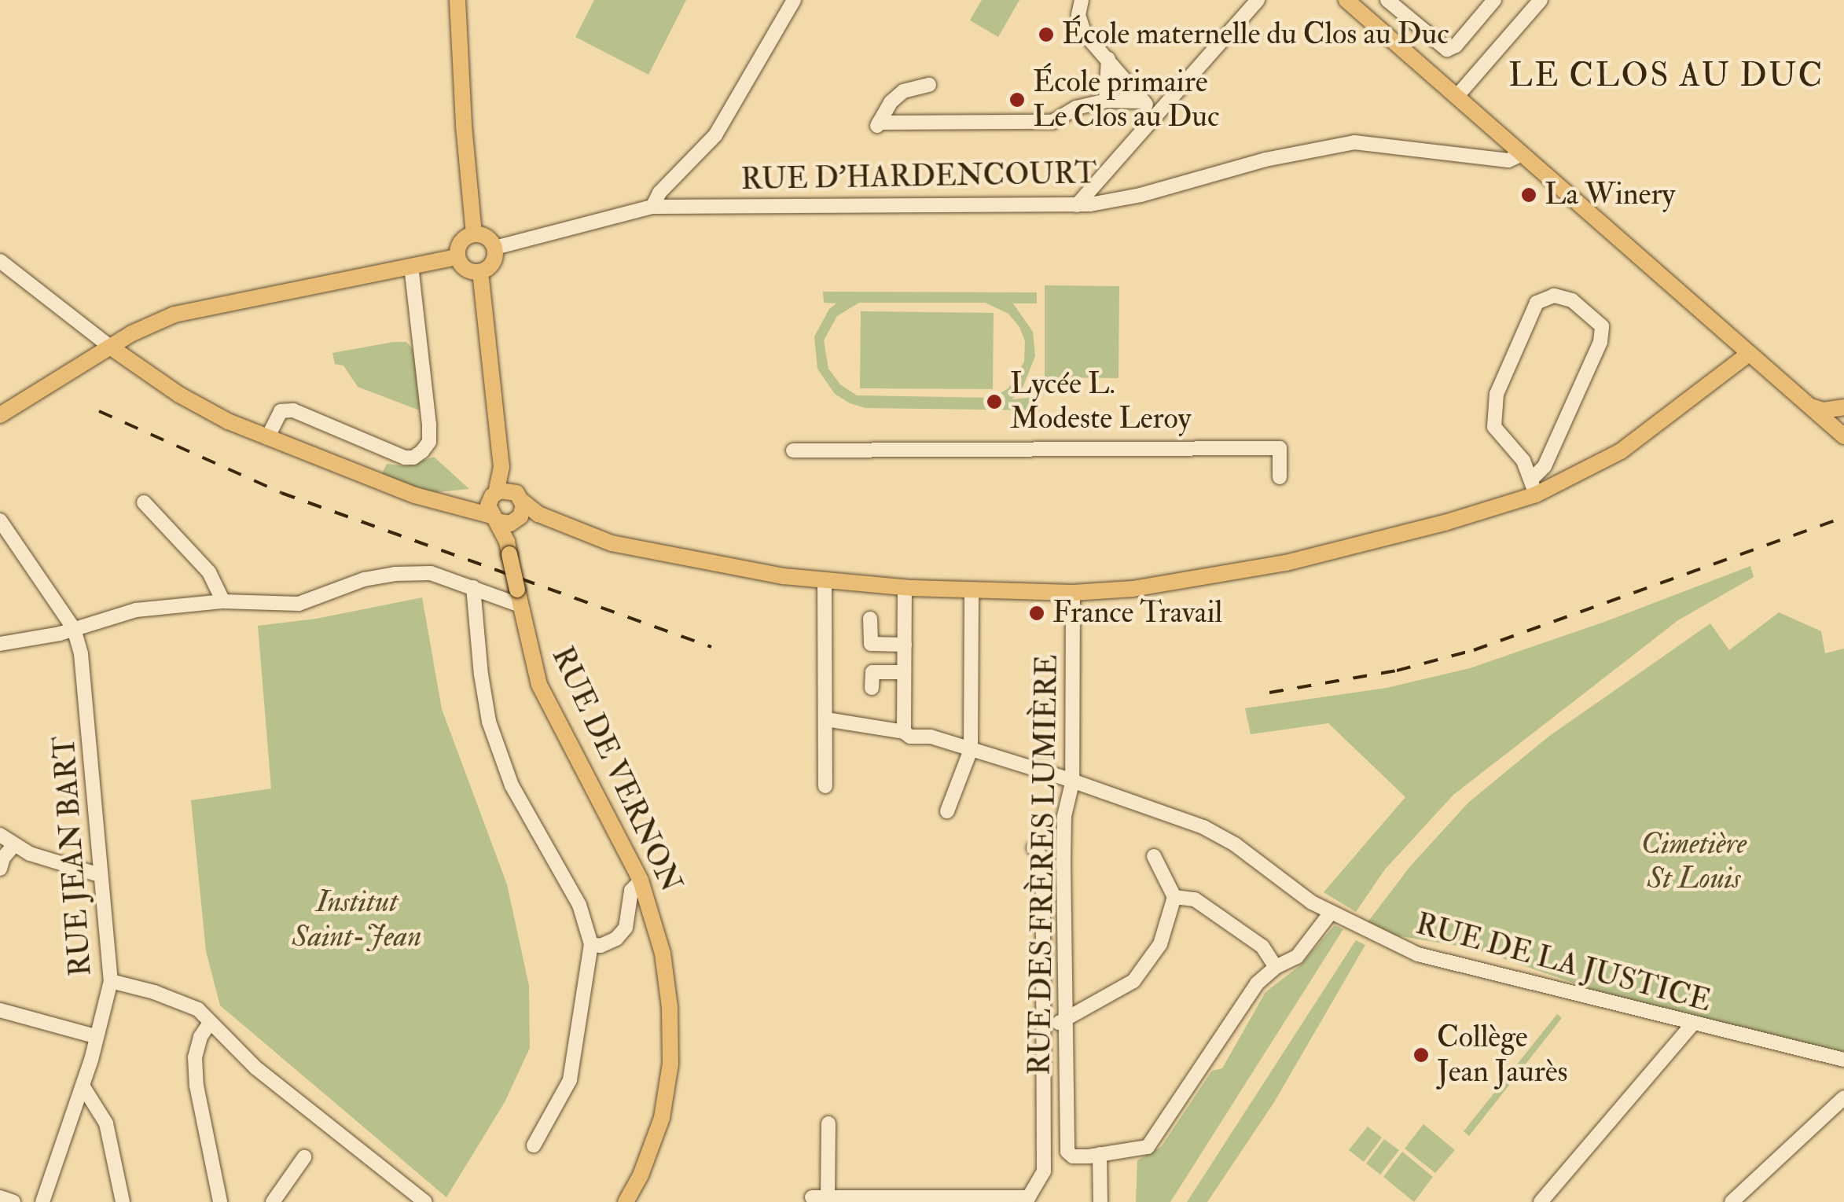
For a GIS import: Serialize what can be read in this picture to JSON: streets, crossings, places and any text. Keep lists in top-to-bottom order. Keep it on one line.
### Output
{"streets":{"main road":["RUE DE VERNON"],"street":["RUE D'HARDENCOURT","RUE JEAN BART","RUE DES FRÈRES LUMIÈRE","RUE DE LA JUSTICE"]},"crossings":[["RUE DES FRÈRES LUMIÈRE","RUE DE LA JUSTICE"]],"districts":["LE CLOS AU DUC"],"parks":["Cimetière St Louis","Institut Saint-Jean"],"places":["École maternelle du Clos au Duc","École primaire Le Clos au Duc","La Winery","Lycée L. Modeste Leroy","France Travail","Collège Jean Jaurès"]}
